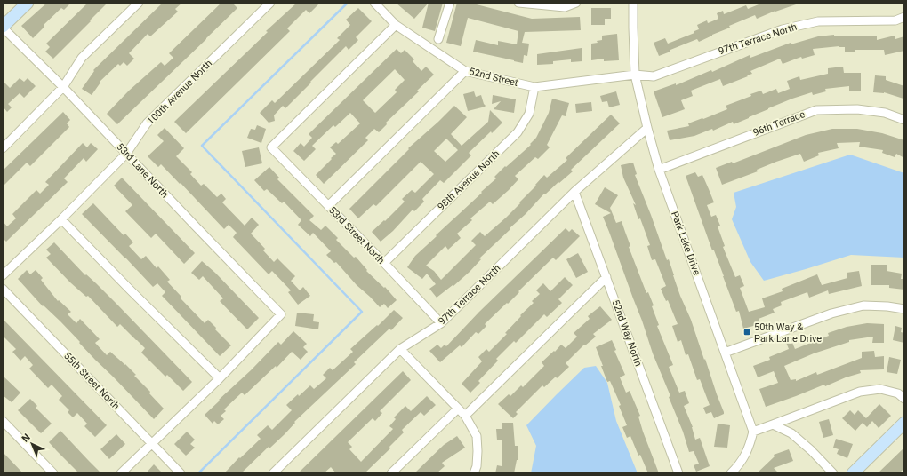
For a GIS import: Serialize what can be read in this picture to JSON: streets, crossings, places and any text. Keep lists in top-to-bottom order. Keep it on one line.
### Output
{"streets":{"street":["97th Terrace North","52nd Street","100th Avenue North","96th Terrace","53rd Lane North","98th Avenue North","53rd Street North","Park Lake Drive","52nd Way North","55th Street North"]},"crossings":[["97th Terrace North","52nd Street"],["97th Terrace North","53rd Street North"],["97th Terrace North","Park Lake Drive"],["97th Terrace North","52nd Way North"],["52nd Street","98th Avenue North"],["52nd Street","53rd Street North"],["52nd Street","Park Lake Drive"],["100th Avenue North","53rd Lane North"],["96th Terrace","Park Lake Drive"],["98th Avenue North","53rd Street North"]],"places":{"transit":["50th Way & Park Lane Drive"]},"north":"top left"}
